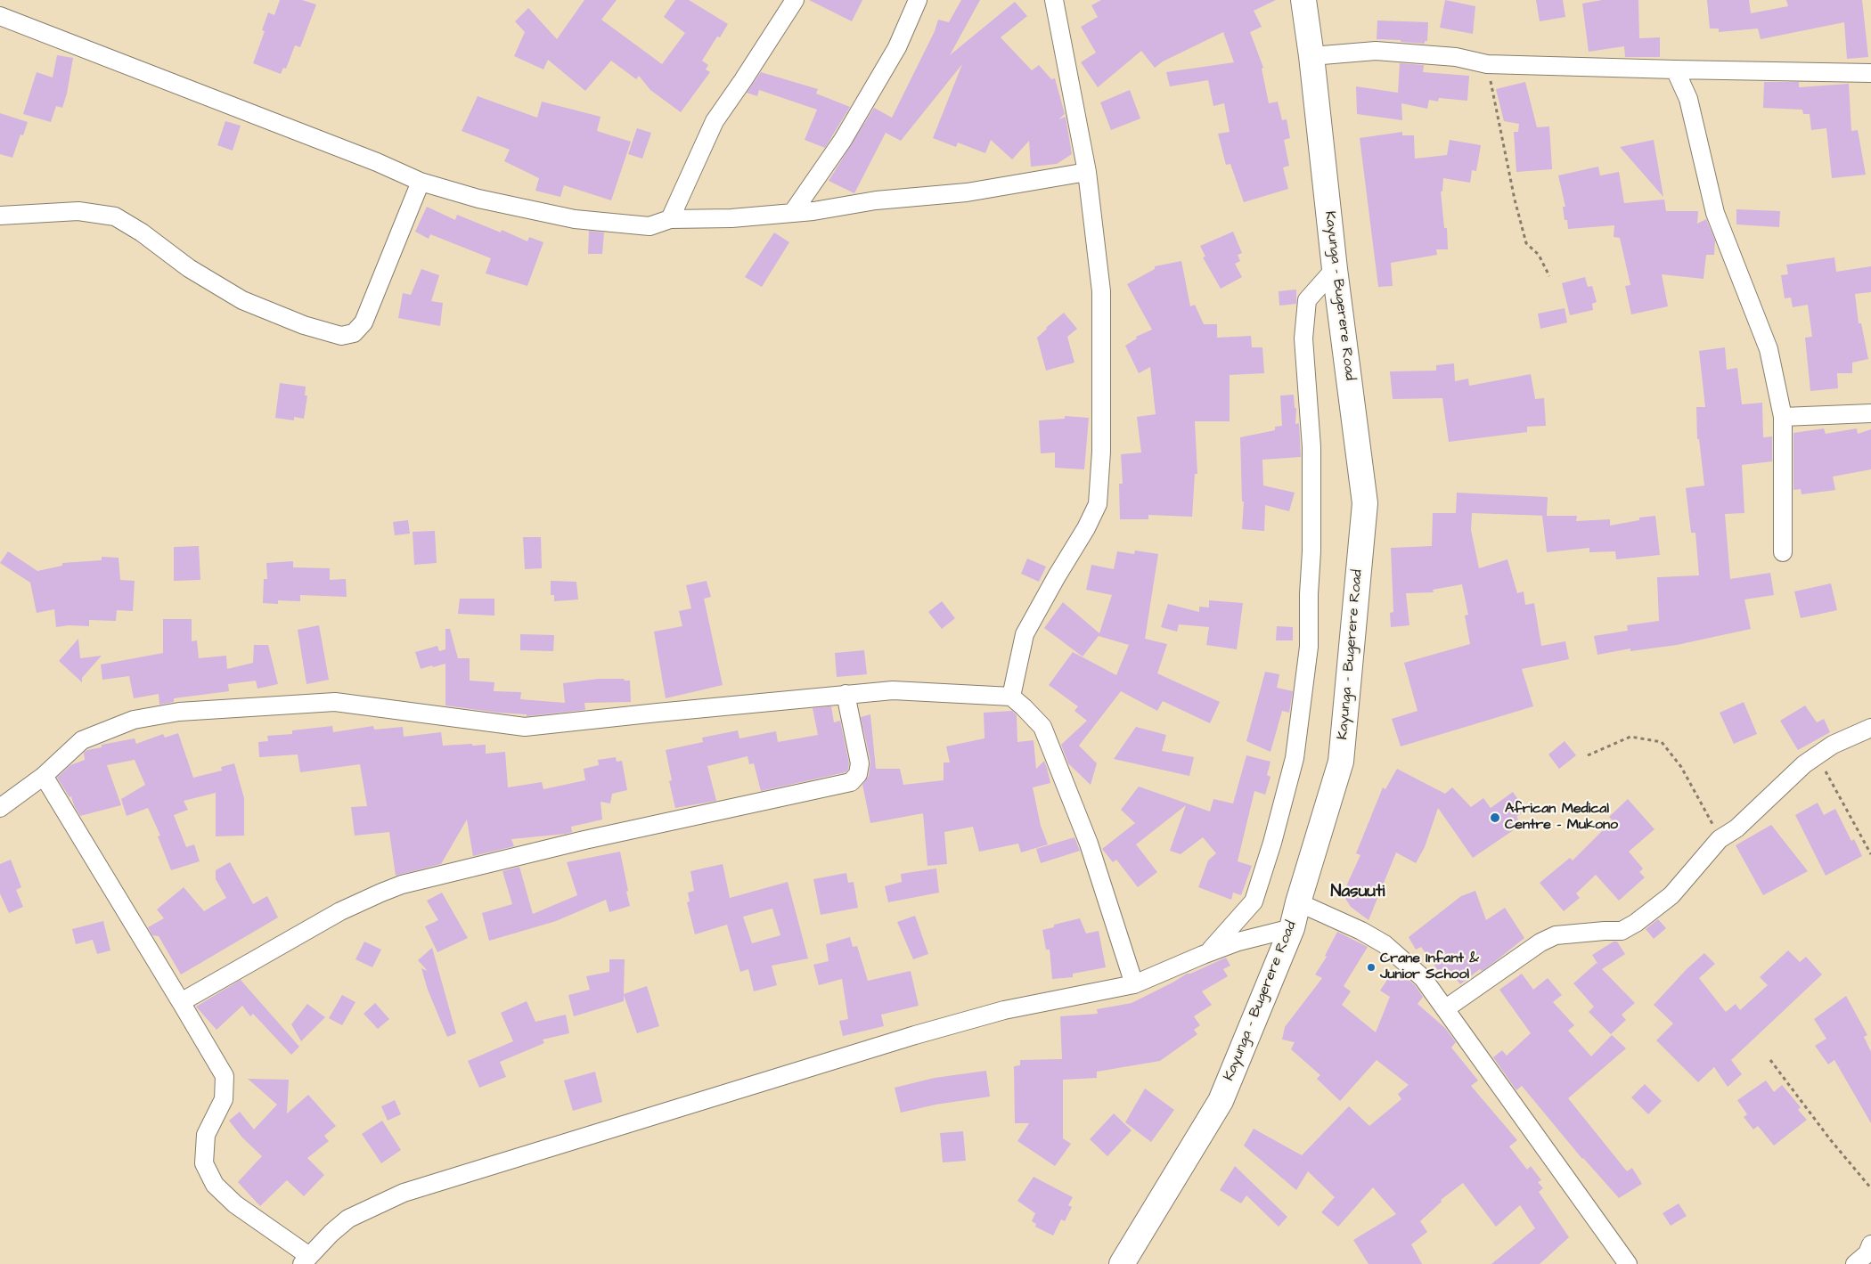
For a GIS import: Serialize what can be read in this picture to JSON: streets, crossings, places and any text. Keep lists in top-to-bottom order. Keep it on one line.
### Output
{"streets":{"main road":["Kayunga - Bugerere Road"]},"districts":["Nasuuti"],"places":["African Medical Centre - Mukono","Crane Infant & Junior School"]}
